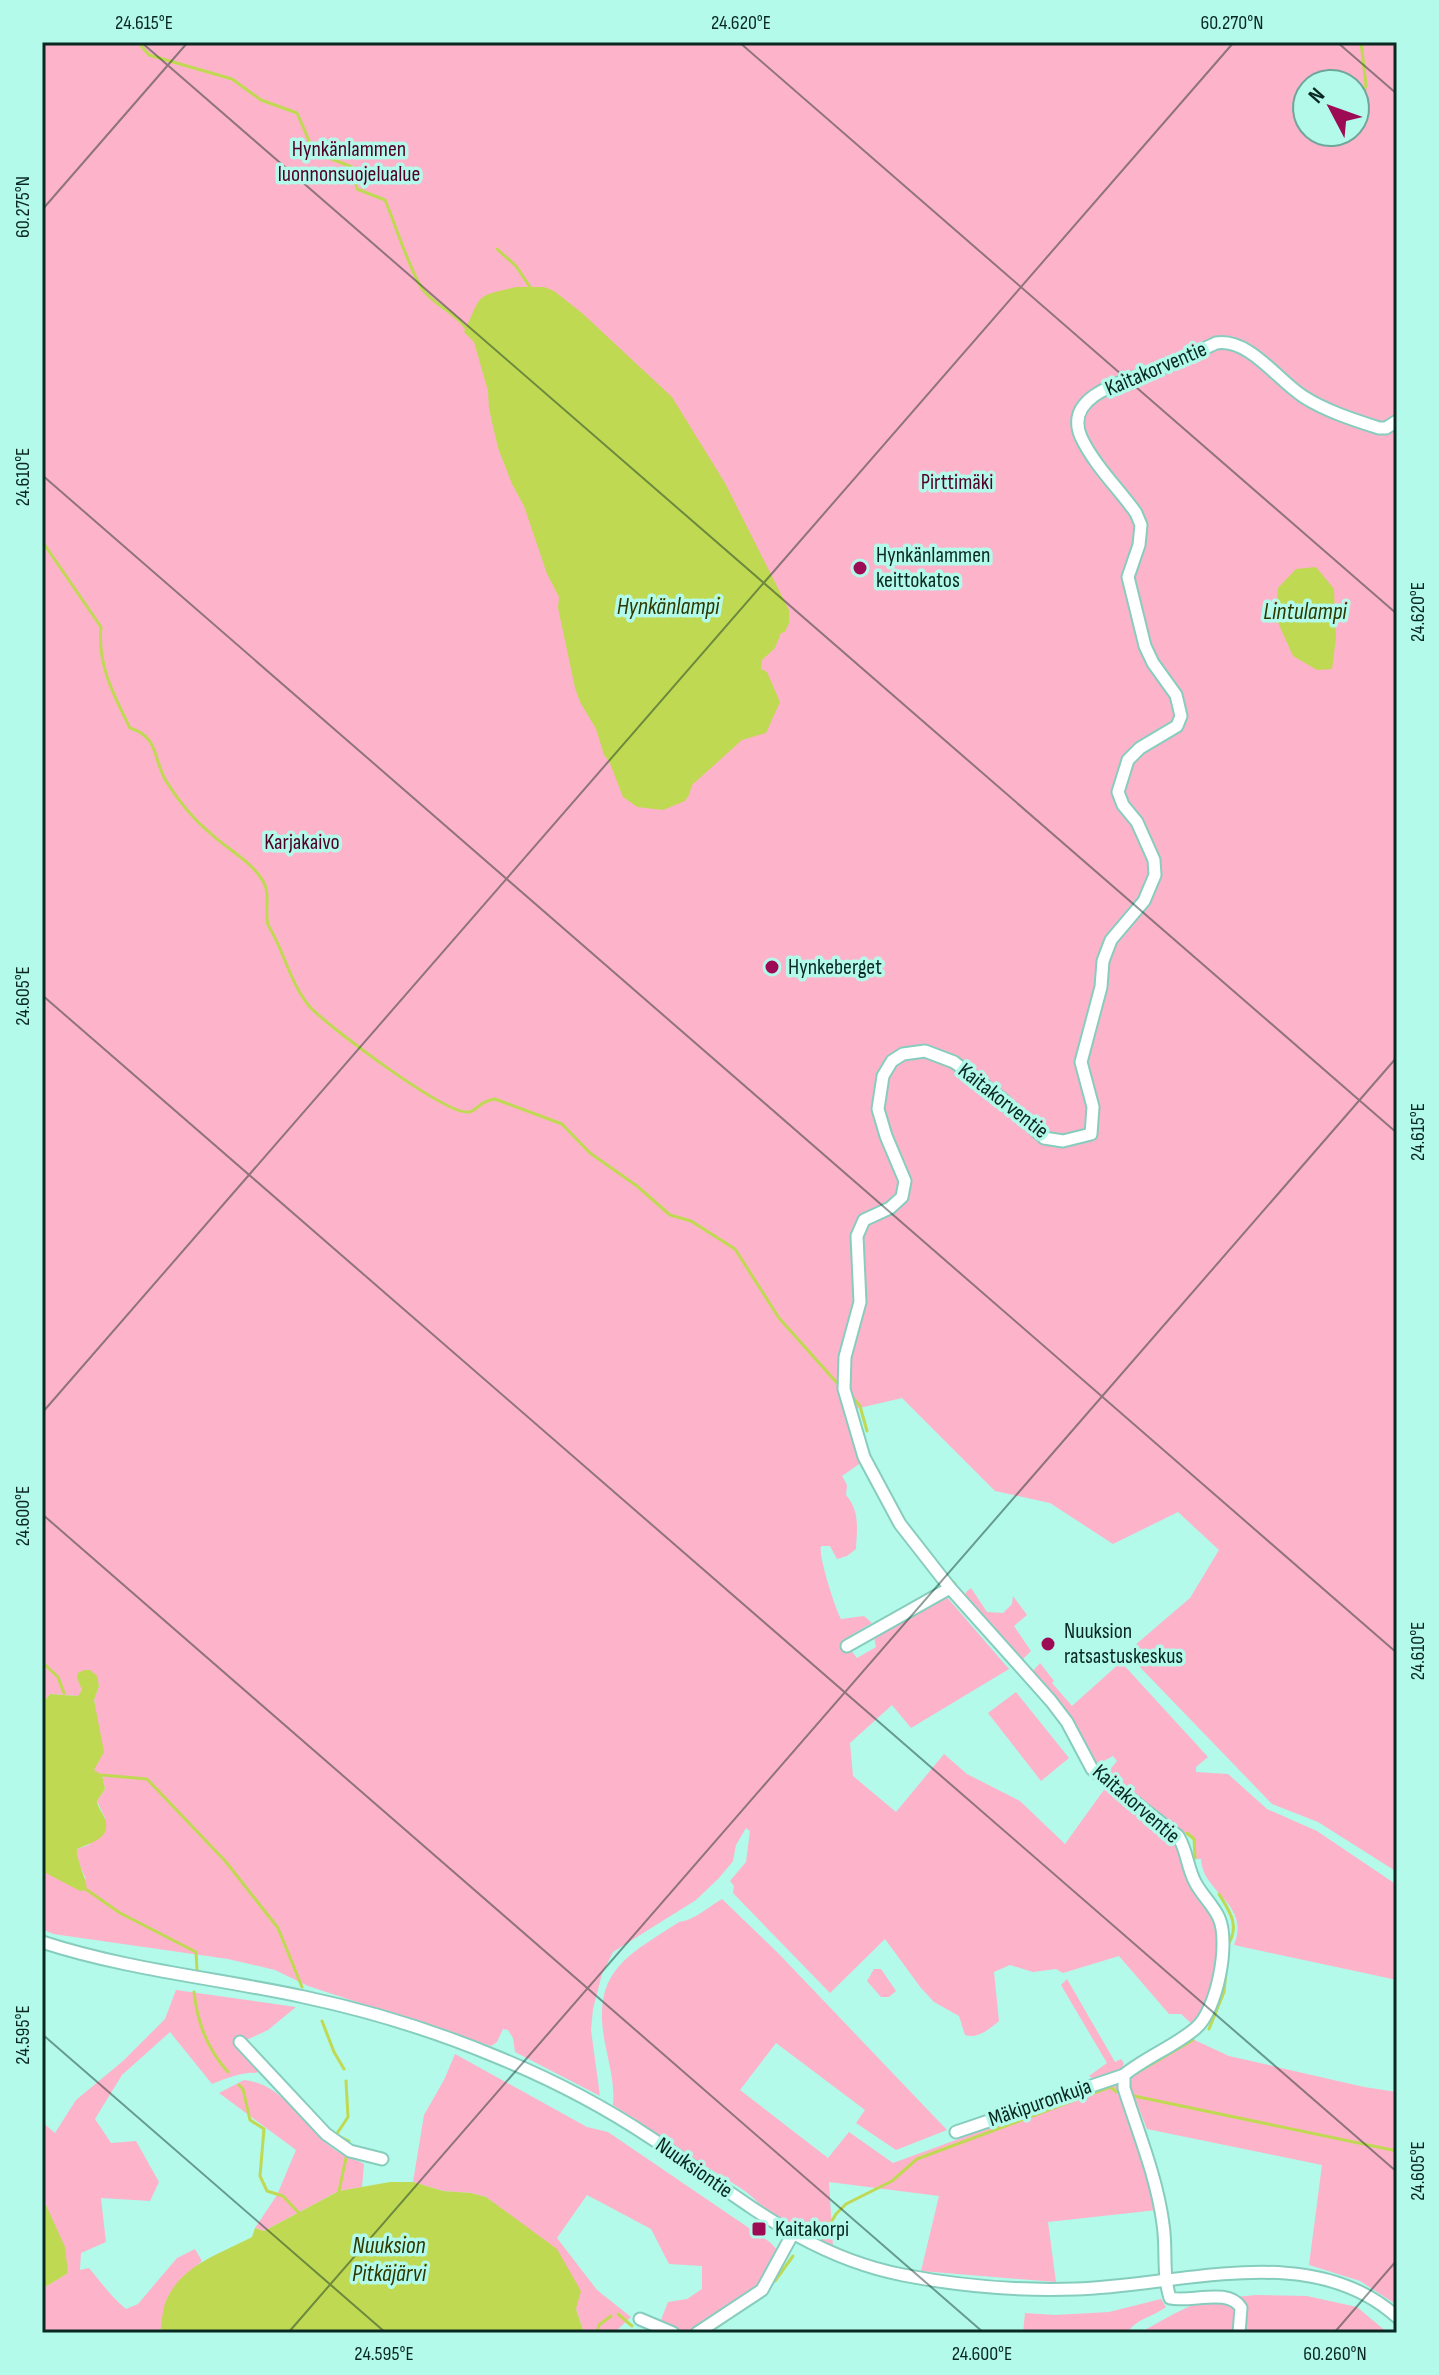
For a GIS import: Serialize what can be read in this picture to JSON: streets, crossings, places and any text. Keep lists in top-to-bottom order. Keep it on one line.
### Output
{"streets":{"street":["Kaitakorventie","Mäkipuronkuja","Nuuksiontie"]},"crossings":[["Kaitakorventie","Mäkipuronkuja"]],"water":["Hynkänlampi","Lintulampi","Nuuksion Pitkäjärvi"],"parks":["Hynkänlammen luonnonsuojelualue","Pirttimäki","Karjakaivo"],"places":{"other":["Hynkänlammen keittokatos","Hynkeberget","Nuuksion ratsastuskeskus"],"transit":["Kaitakorpi"]},"north":"top left","coordinates":["24.615°E","24.620°E","60.270°N","60.275°N","24.610°E","24.605°E","24.600°E","24.595°E","60.260°N"]}
